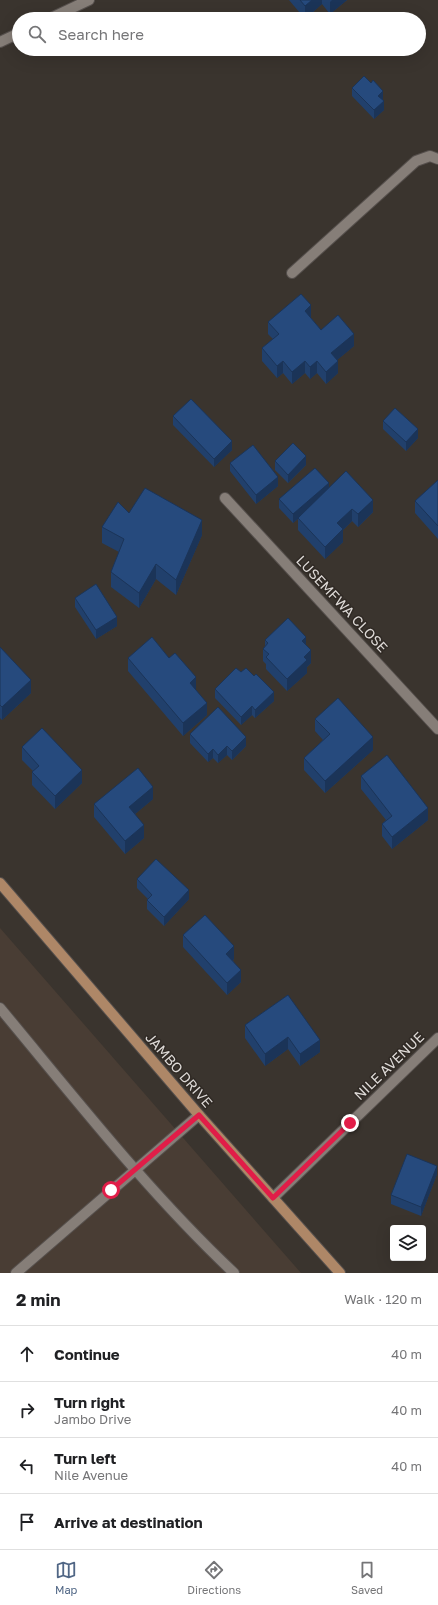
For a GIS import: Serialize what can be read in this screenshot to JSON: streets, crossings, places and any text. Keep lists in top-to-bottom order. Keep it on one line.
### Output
{"streets":{"main road":["JAMBO DRIVE"],"street":["LUSEMFWA CLOSE","NILE AVENUE"]},"crossings":[["NILE AVENUE","JAMBO DRIVE"]],"page":{"search":"Search here","heading":["2 min","Walk · 120 m"],"list":[["Continue","40 m"],["Turn right","Jambo Drive","40 m"],["Turn left","Nile Avenue","40 m"],"Arrive at destination"],"nav":["Map","Directions","Saved"]}}
